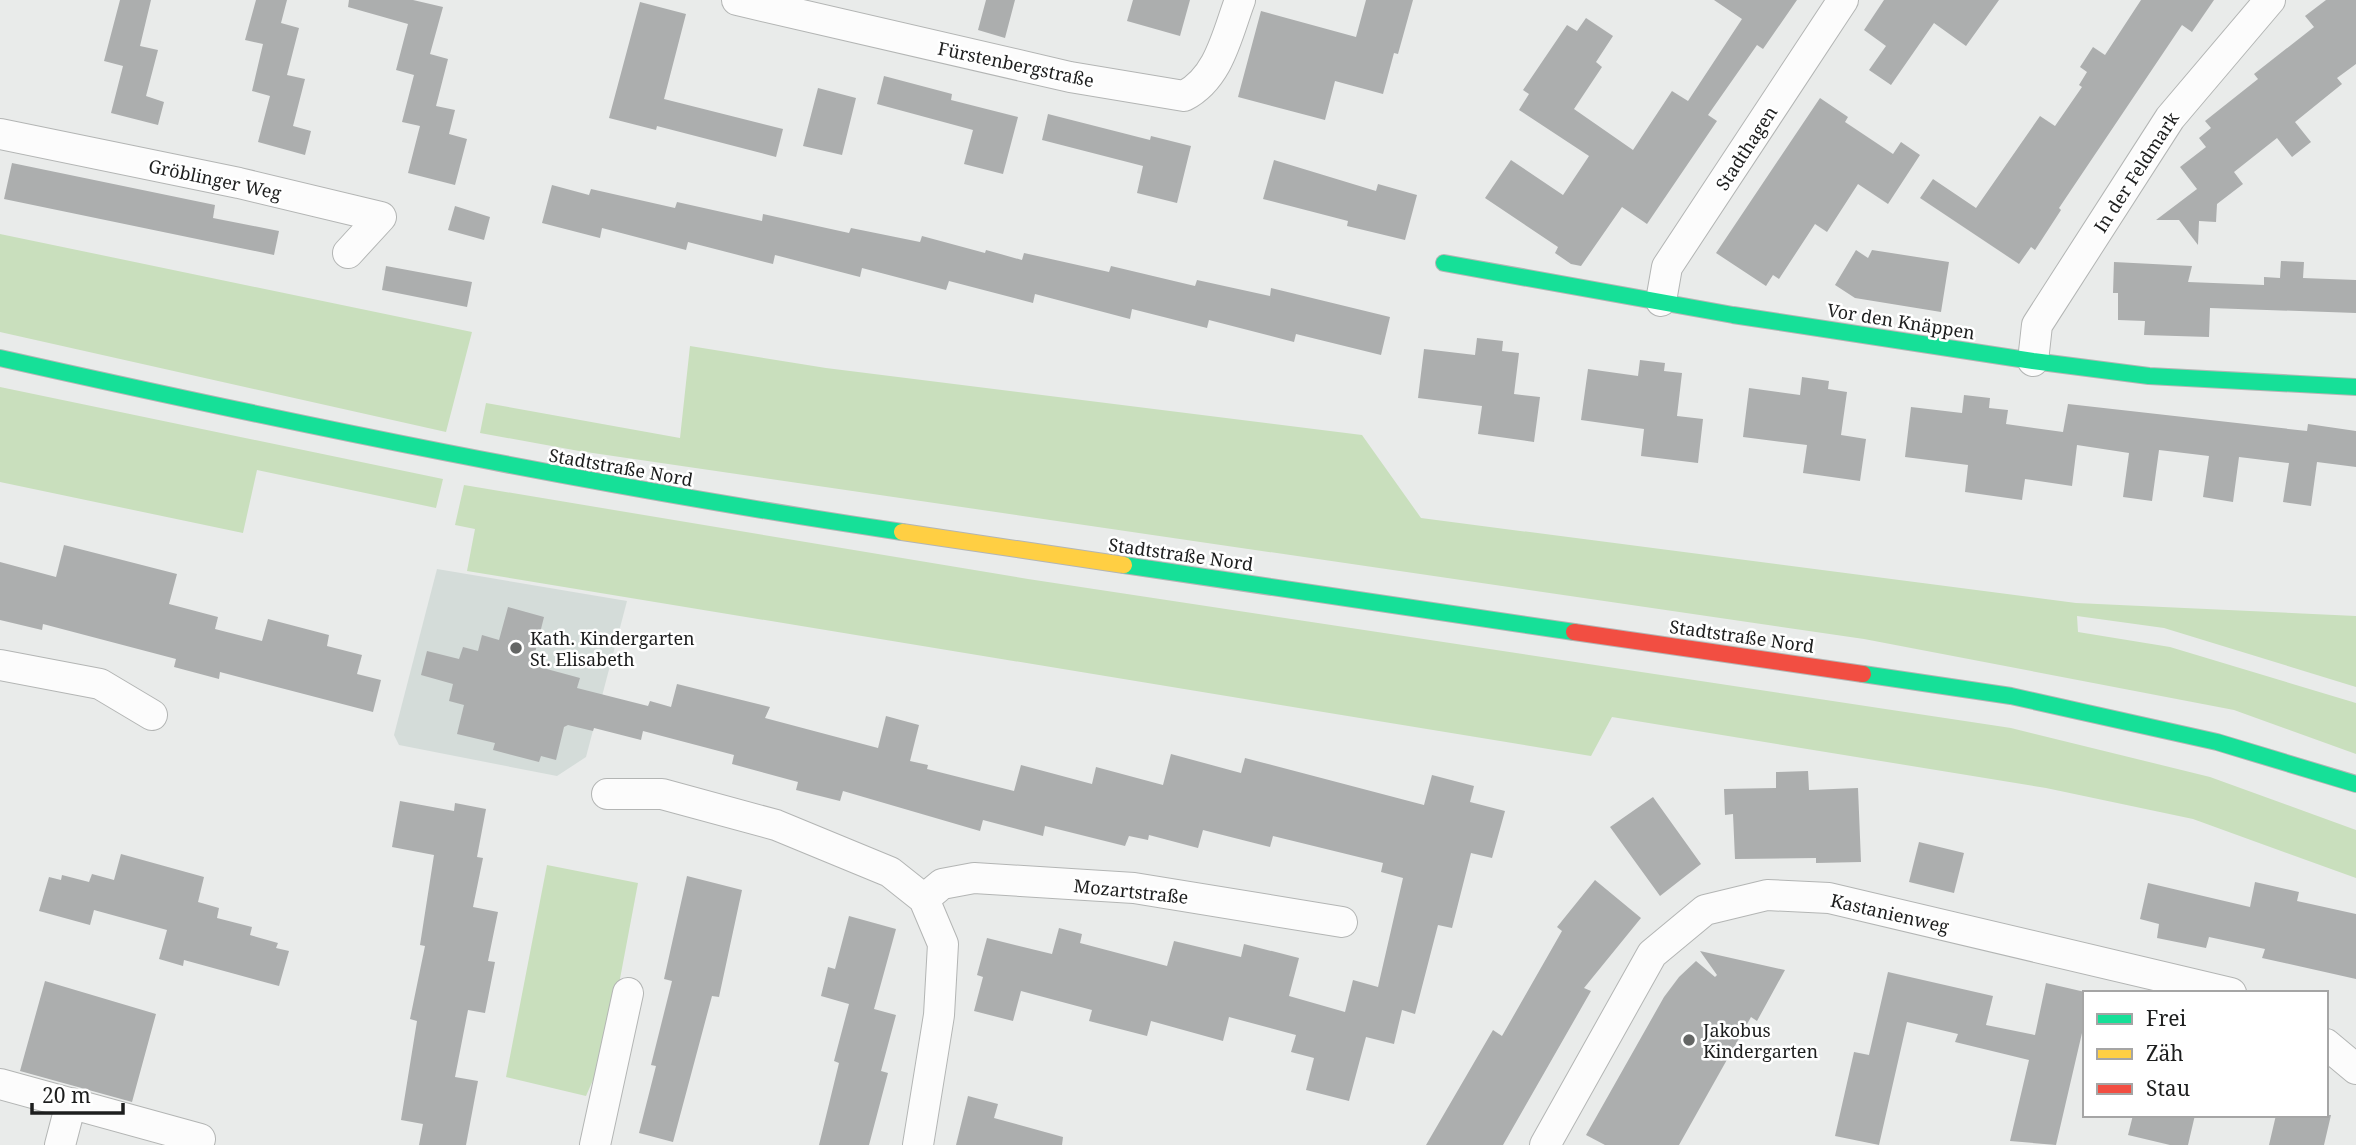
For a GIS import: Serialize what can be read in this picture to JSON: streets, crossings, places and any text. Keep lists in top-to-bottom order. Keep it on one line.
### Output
{"streets":{"main road":["Vor den Knäppen","Stadtstraße Nord"],"street":["Fürstenbergstraße","Stadthagen","In der Feldmark","Gröblinger Weg","Mozartstraße","Kastanienweg"]},"crossings":[["Stadthagen","Vor den Knäppen"],["In der Feldmark","Vor den Knäppen"]],"places":["Kath. Kindergarten St. Elisabeth","Jakobus Kindergarten"],"legend":["Frei","Zäh","Stau"],"scale_bar":"20 m"}
